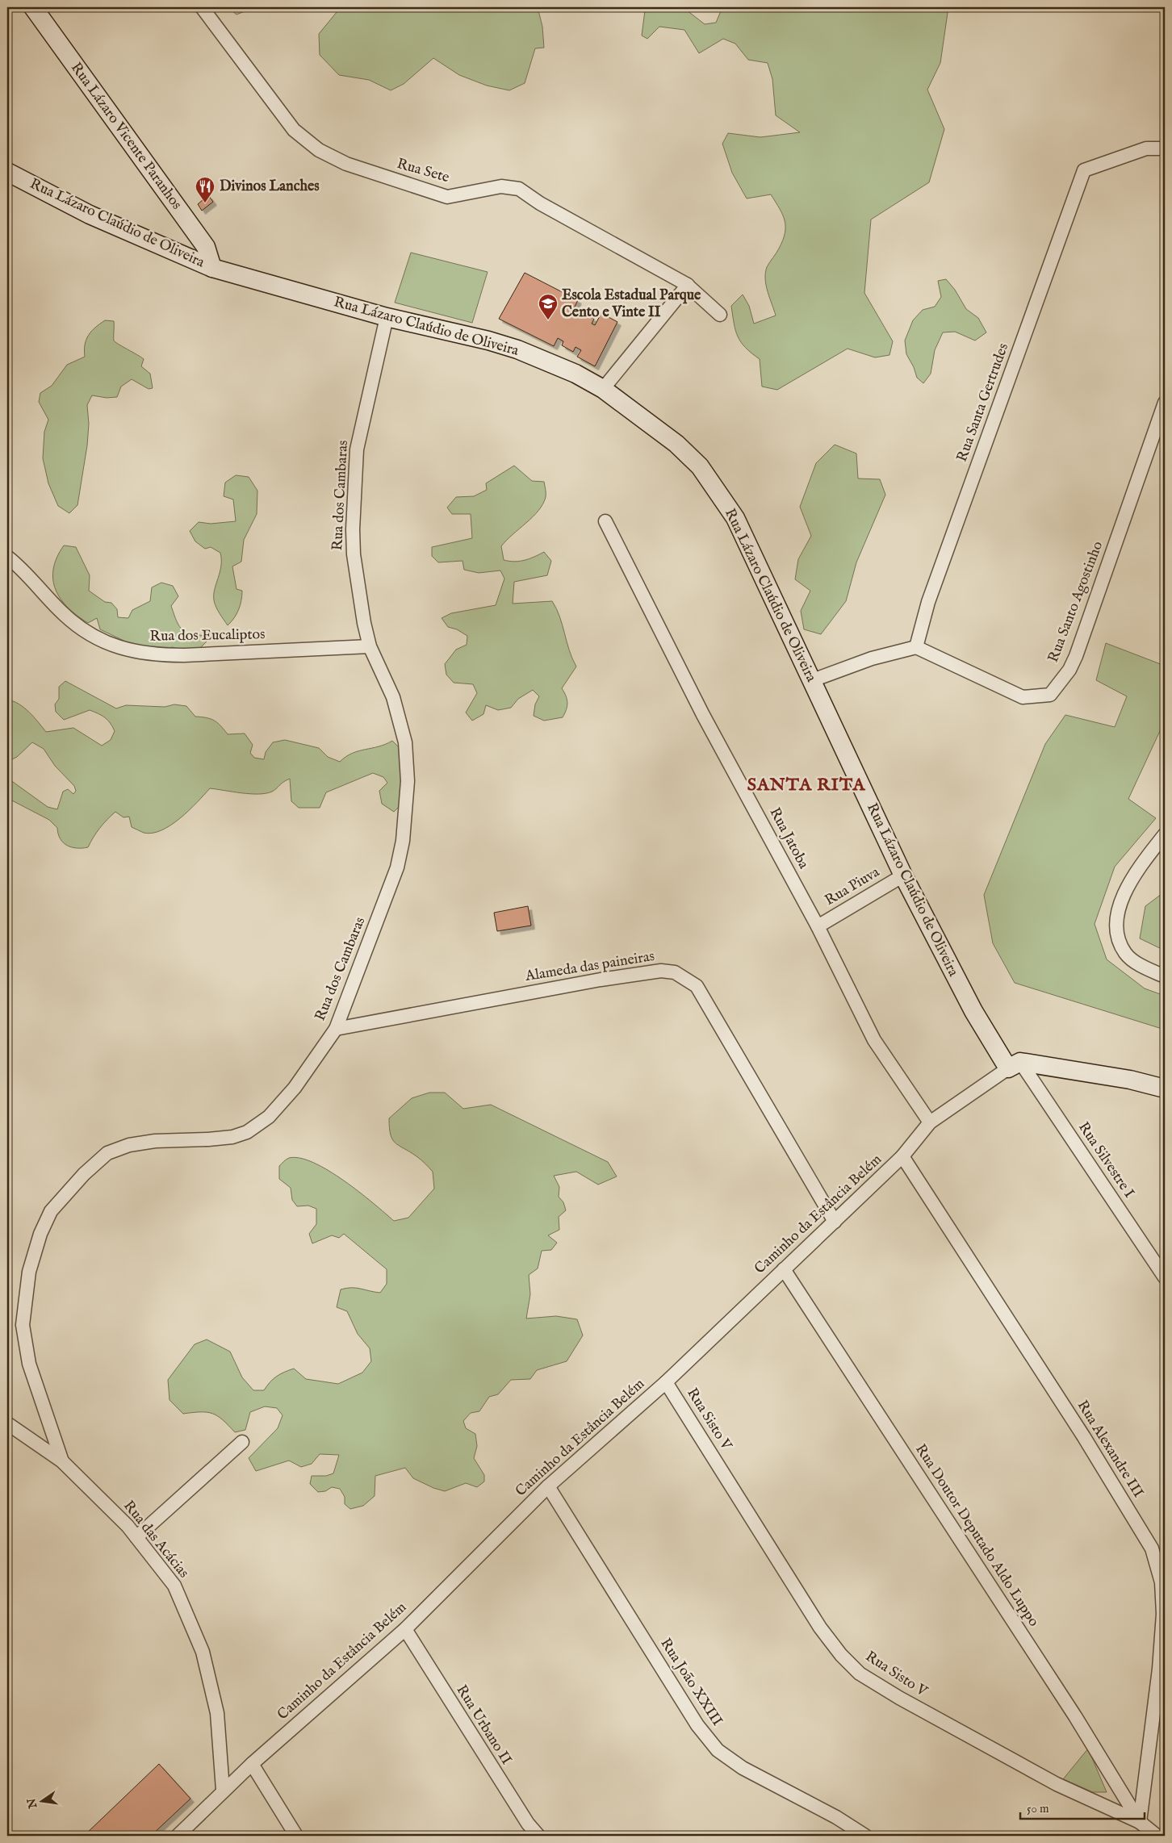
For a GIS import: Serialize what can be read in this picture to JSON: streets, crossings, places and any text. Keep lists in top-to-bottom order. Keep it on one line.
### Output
{"streets":{"street":["Rua Lázaro Vicente Paranhos","Rua Sete","Rua Lázaro Claúdio de Oliveira","Rua Santa Gertrudes","Rua dos Cambaras","Rua Santo Agostinho","Rua dos Eucaliptos","Rua Jatoba","Rua Piuva","Alameda das paineiras","Rua Silvestre I","Caminho da Estância Belém","Rua Sisto V","Rua Alexandre III","Rua Doutor Deputado Aldo Luppo","Rua das Acácias","Rua João XXIII","Rua Urbano II"]},"crossings":[["Rua Lázaro Vicente Paranhos","Rua Lázaro Claúdio de Oliveira"],["Rua Lázaro Claúdio de Oliveira","Rua dos Cambaras"],["Rua Lázaro Claúdio de Oliveira","Rua Piuva"],["Rua Lázaro Claúdio de Oliveira","Rua Silvestre I"],["Rua Lázaro Claúdio de Oliveira","Caminho da Estância Belém"],["Rua Santa Gertrudes","Rua Santo Agostinho"],["Rua dos Cambaras","Rua dos Eucaliptos"],["Rua dos Cambaras","Alameda das paineiras"],["Rua dos Cambaras","Rua das Acácias"],["Rua Jatoba","Rua Piuva"],["Rua Jatoba","Caminho da Estância Belém"],["Alameda das paineiras","Caminho da Estância Belém"],["Rua Silvestre I","Caminho da Estância Belém"],["Caminho da Estância Belém","Rua Sisto V"],["Caminho da Estância Belém","Rua Alexandre III"],["Caminho da Estância Belém","Rua Doutor Deputado Aldo Luppo"],["Caminho da Estância Belém","Rua das Acácias"],["Caminho da Estância Belém","Rua João XXIII"],["Caminho da Estância Belém","Rua Urbano II"],["Rua Sisto V","Rua Alexandre III"],["Rua Sisto V","Rua Doutor Deputado Aldo Luppo"],["Rua Alexandre III","Rua Doutor Deputado Aldo Luppo"]],"districts":["SANTA RITA"],"places":{"restaurant":["Divinos Lanches"],"school or university":["Escola Estadual Parque Cento e Vinte II"]},"scale_bar":"50 m","north":"left"}
